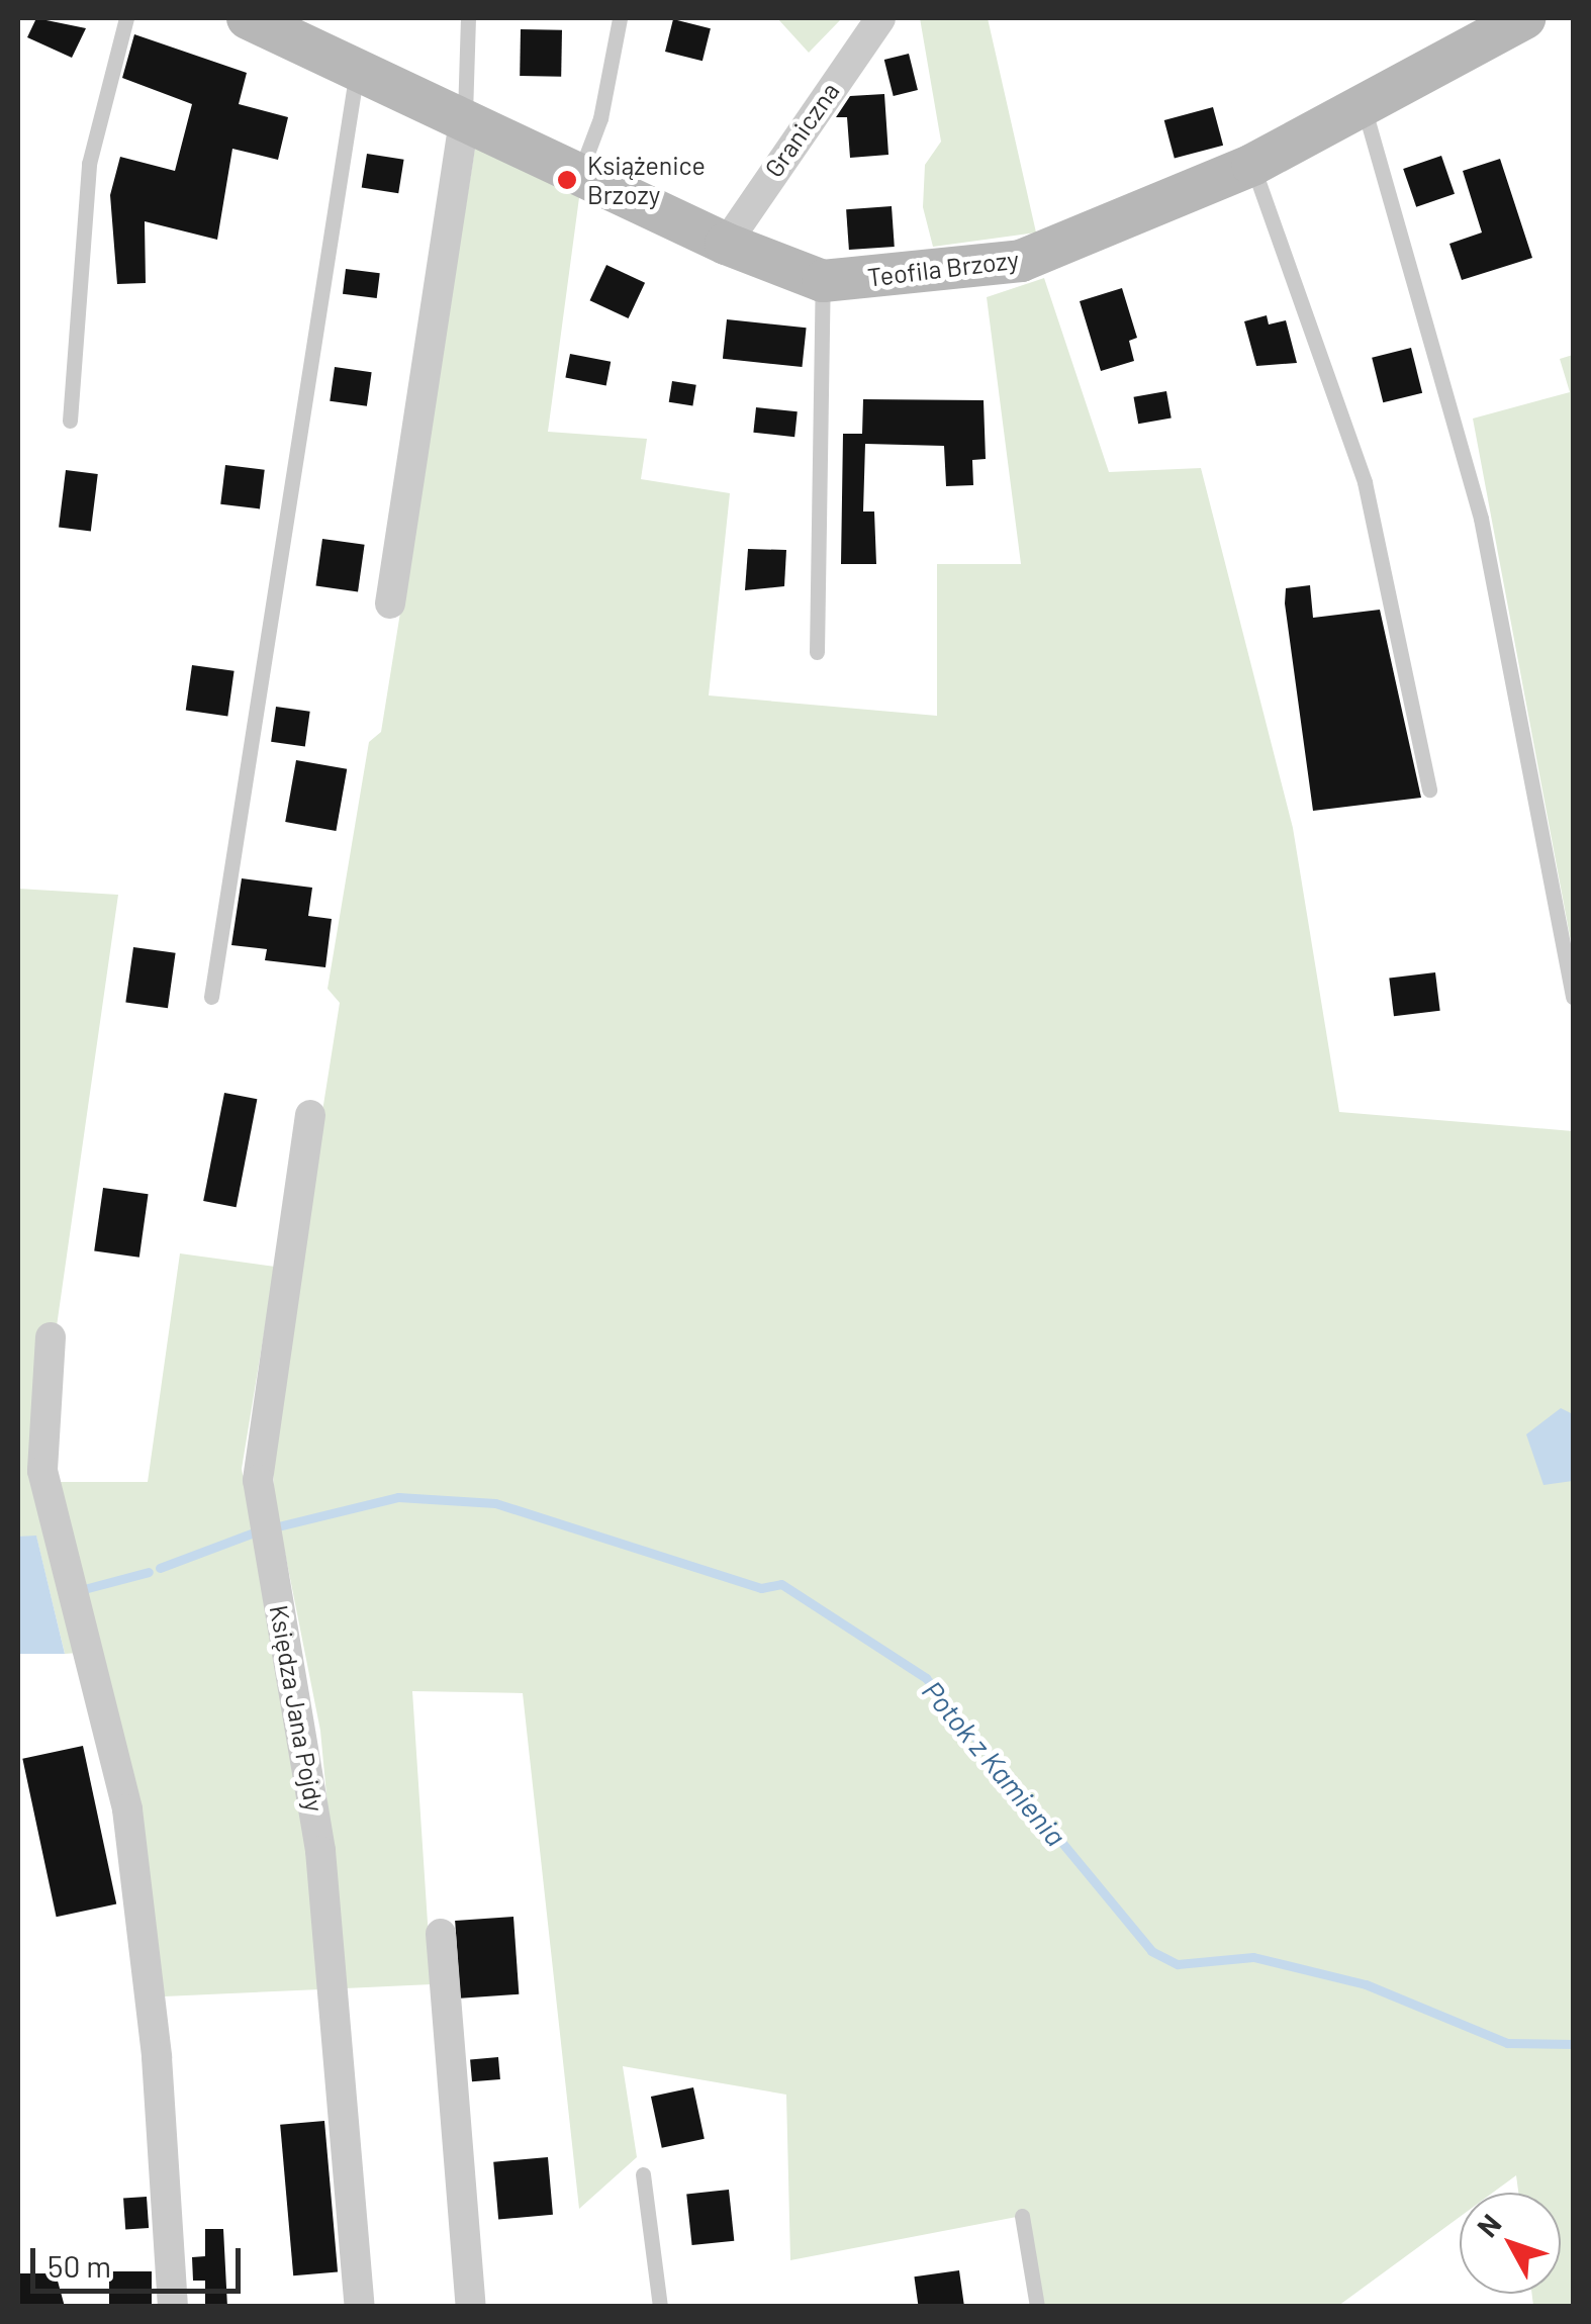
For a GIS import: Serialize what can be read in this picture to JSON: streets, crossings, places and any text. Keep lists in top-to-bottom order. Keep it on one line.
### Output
{"streets":{"street":["Graniczna","Teofila Brzozy","Księdza Jana Pojdy"]},"crossings":[["Graniczna","Teofila Brzozy"]],"water":["Potok z Kamienia"],"places":["Książenice Brzozy"],"scale_bar":"50 m","north":"top left"}
